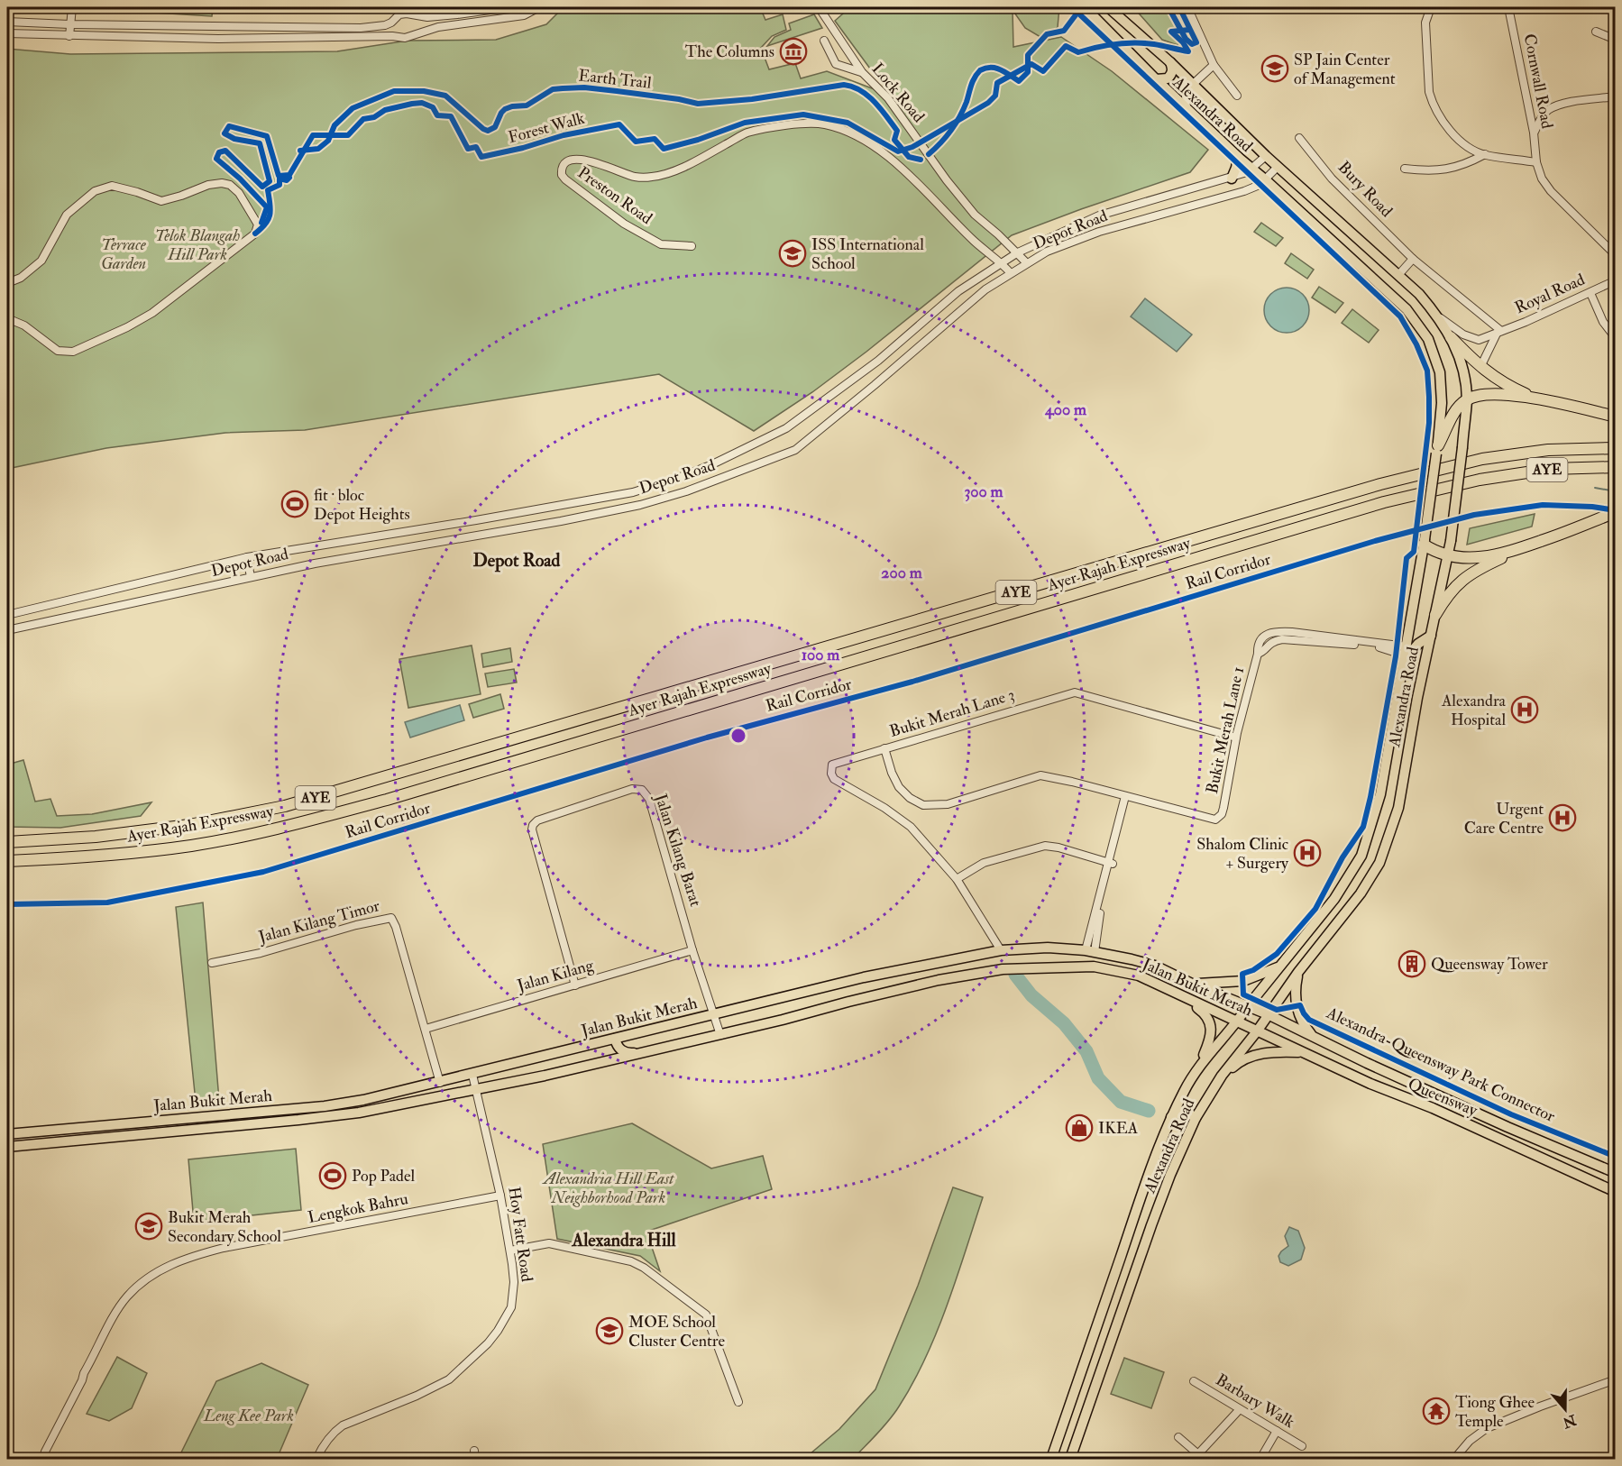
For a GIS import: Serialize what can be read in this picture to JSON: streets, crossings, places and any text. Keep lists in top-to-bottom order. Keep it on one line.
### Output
{"streets":{"highway":["AYE","Ayer Rajah Expressway"],"main road":["Alexandra Road","Jalan Bukit Merah","Queensway"],"street":["Cornwall Road","Lock Road","Bury Road","Preston Road","Depot Road","Royal Road","Bukit Merah Lane 3","Bukit Merah Lane 1","Jalan Kilang Barat","Jalan Kilang Timor","Jalan Kilang","Lengkok Bahru","Hoy Fatt Road","Barbary Walk"],"cycle path":["Earth Trail","Forest Walk","Rail Corridor","Alexandra-Queensway Park Connector"]},"crossings":[["Lock Road","Depot Road"],["Alexandra Road","Depot Road"],["Alexandra Road","Royal Road"],["Alexandra Road","Bukit Merah Lane 1"],["Alexandra Road","Jalan Bukit Merah"],["Alexandra Road","Queensway"],["Bury Road","Royal Road"],["Preston Road","Depot Road"],["Bukit Merah Lane 3","Bukit Merah Lane 1"],["Jalan Kilang Barat","Jalan Kilang"],["Jalan Kilang Barat","Jalan Bukit Merah"],["Jalan Kilang Timor","Jalan Kilang"],["Jalan Kilang Timor","Jalan Bukit Merah"],["Jalan Bukit Merah","Queensway"],["Jalan Bukit Merah","Hoy Fatt Road"],["Lengkok Bahru","Hoy Fatt Road"]],"districts":["Depot Road","Alexandra Hill"],"parks":["Telok Blangah Hill Park","Terrace Garden","Alexandria Hill East Neighborhood Park","Leng Kee Park"],"places":{"museum":["The Columns"],"school or university":["SP Jain Center of Management","ISS International School","Bukit Merah Secondary School","MOE School Cluster Centre"],"sports":["fit · bloc Depot Heights","Pop Padel"],"hospital":["Alexandra Hospital","Urgent Care Centre","Shalom Clinic + Surgery"],"building":["Queensway Tower"],"shop":["IKEA"],"temple":["Tiong Ghee Temple"]},"north":"bottom","rings":["400 m","300 m","200 m","100 m"]}
